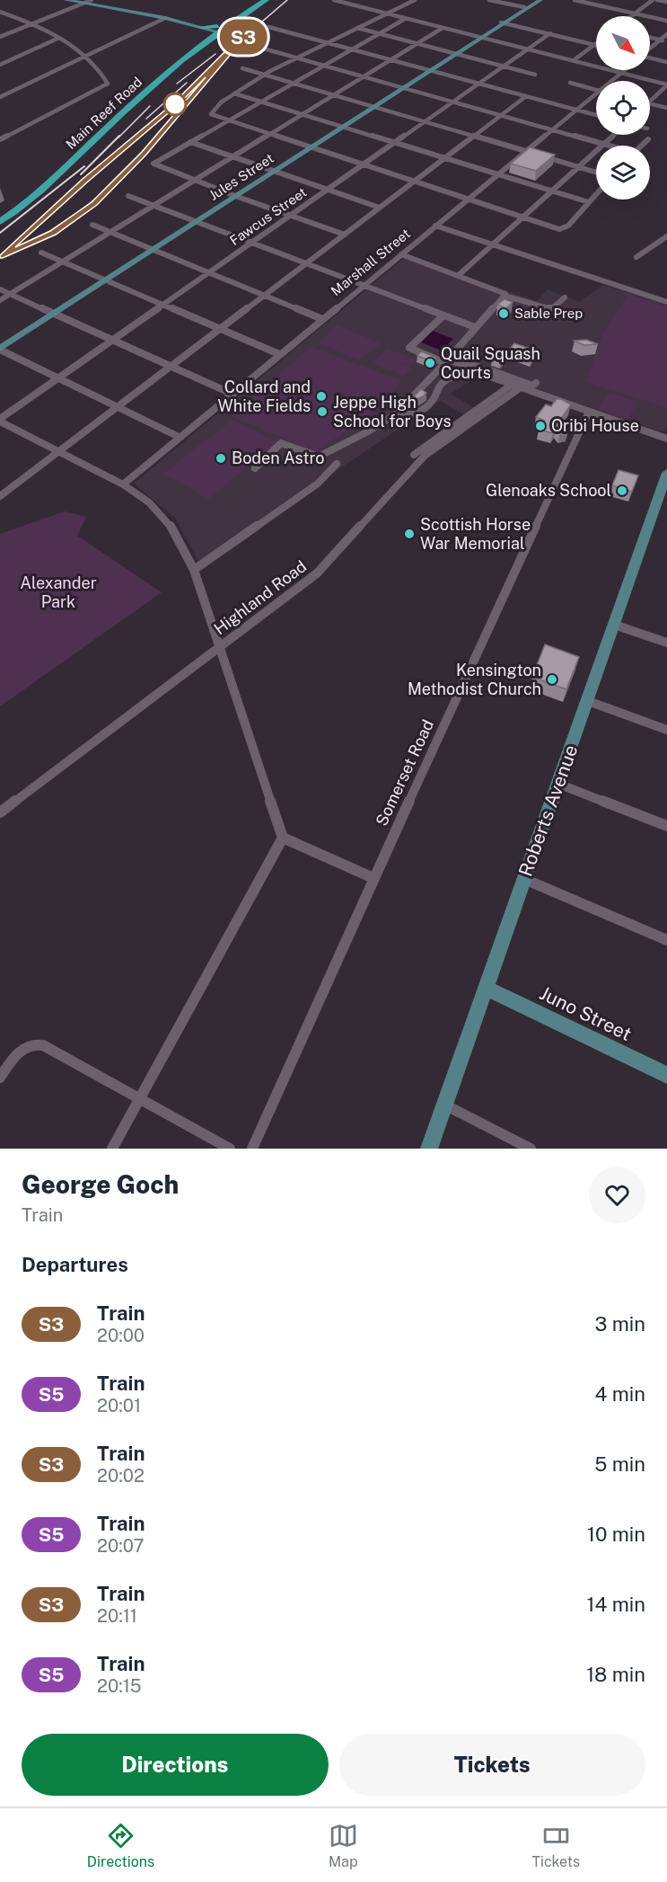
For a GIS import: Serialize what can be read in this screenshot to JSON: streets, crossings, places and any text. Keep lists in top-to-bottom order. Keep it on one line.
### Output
{"streets":{"main road":["Main Reef Road","Jules Street","Roberts Avenue","Juno Street"],"street":["Fawcus Street","Marshall Street","Highland Road","Somerset Road"]},"crossings":[["Roberts Avenue","Juno Street"]],"parks":["Alexander Park"],"places":["Sable Prep","Quail Squash Courts","Collard and White Fields","Jeppe High School for Boys","Oribi House","Boden Astro","Glenoaks School","Scottish Horse War Memorial","Kensington Methodist Church"],"north":"bottom right","page":{"on_map":"S3","heading":[["George Goch","Train"],"Departures"],"list":[{"mark":"S3","name":"Train","note":"20:00","value":"3 min"},{"mark":"S5","name":"Train","note":"20:01","value":"4 min"},{"mark":"S3","name":"Train","note":"20:02","value":"5 min"},{"mark":"S5","name":"Train","note":"20:07","value":"10 min"},{"mark":"S3","name":"Train","note":"20:11","value":"14 min"},{"mark":"S5","name":"Train","note":"20:15","value":"18 min"}],"buttons":["Directions","Tickets"],"tabs":["Directions","Map","Tickets"]}}
